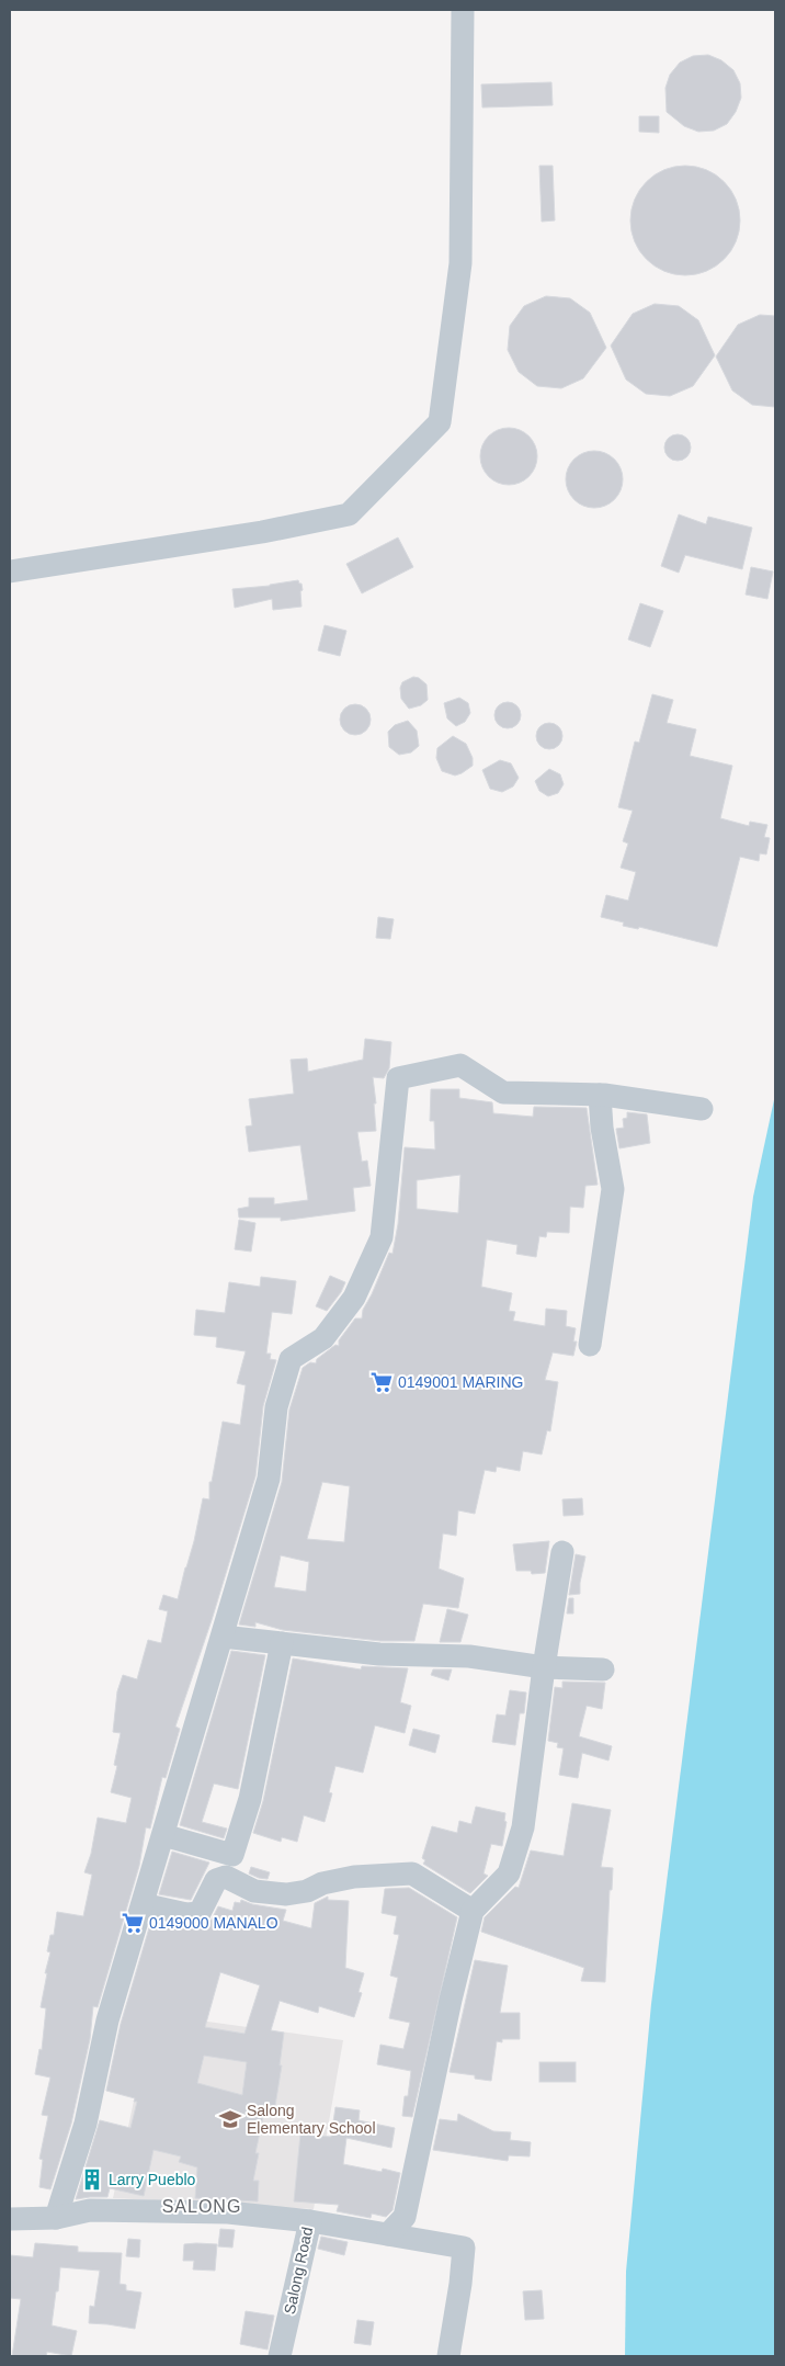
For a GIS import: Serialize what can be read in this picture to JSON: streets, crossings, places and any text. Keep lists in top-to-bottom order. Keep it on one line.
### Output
{"streets":{"street":["Salong Road"]},"districts":["SALONG"],"places":{"supermarket":["0149001 MARING","0149000 MANALO"],"school or university":["Salong Elementary School"],"building":["Larry Pueblo"]}}
